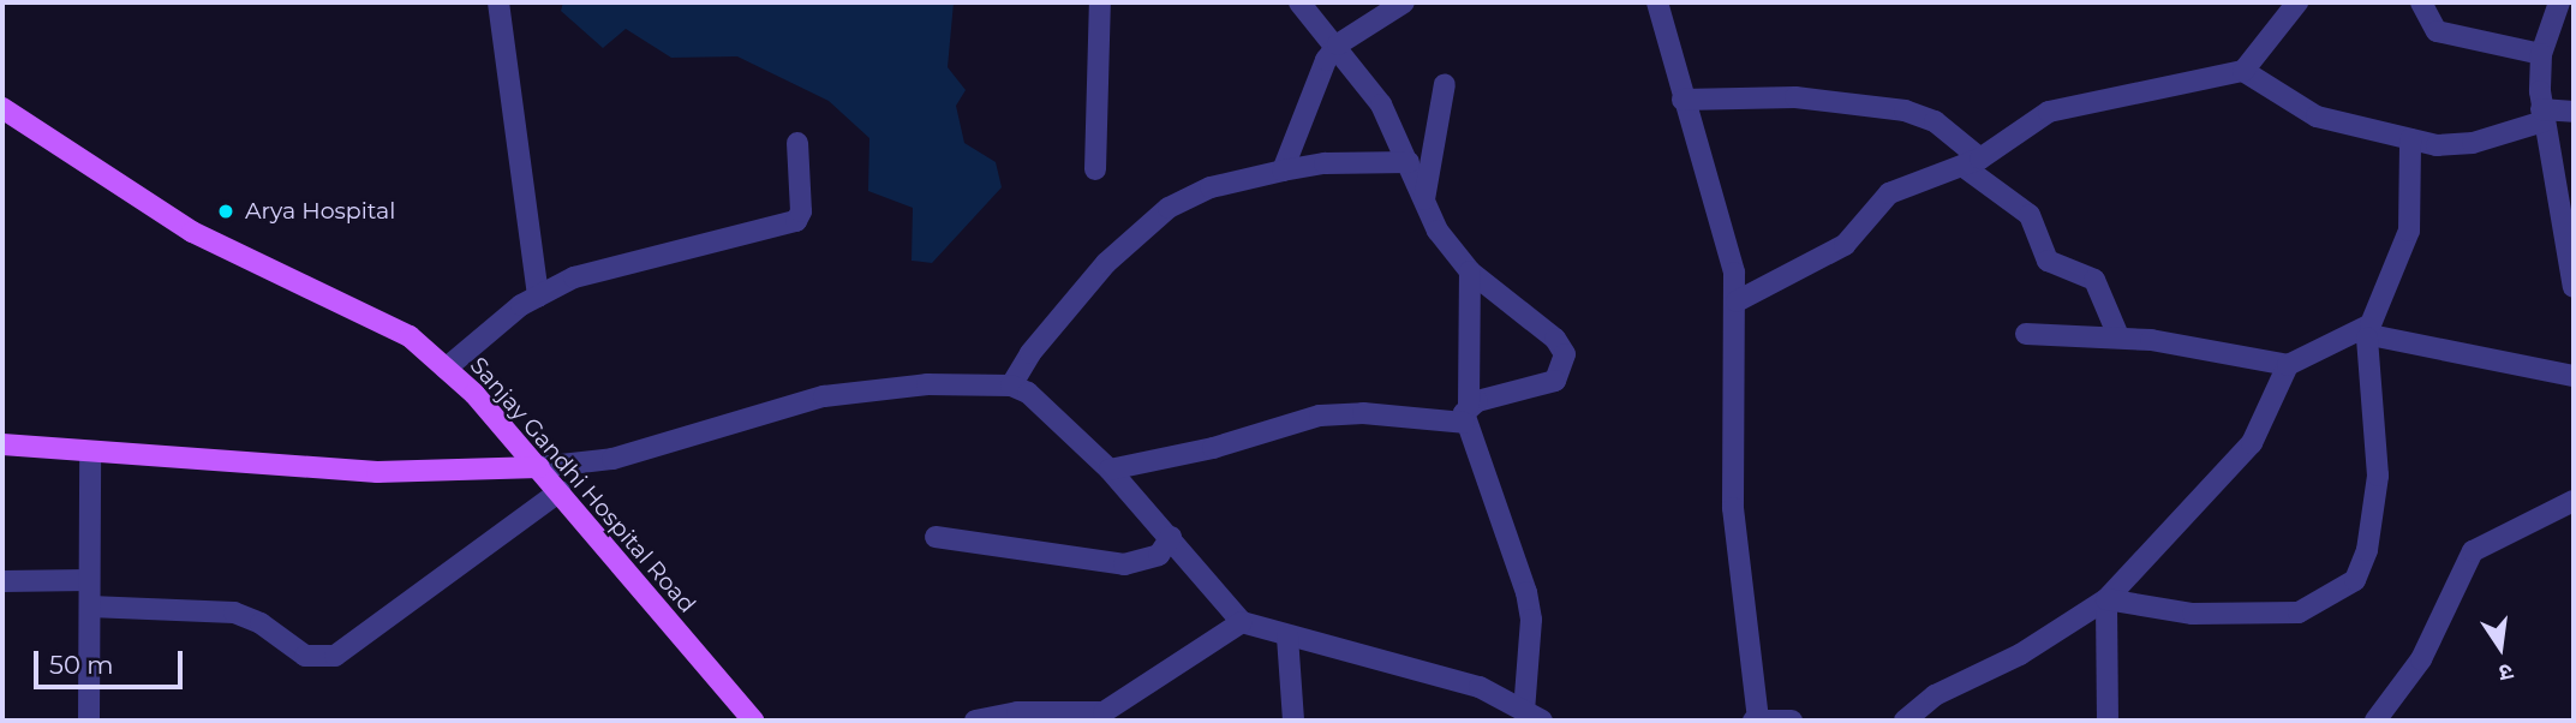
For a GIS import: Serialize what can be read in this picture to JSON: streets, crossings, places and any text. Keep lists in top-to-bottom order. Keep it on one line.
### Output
{"streets":{"main road":["Sanjay Gandhi Hospital Road"]},"places":["Arya Hospital"],"scale_bar":"50 m","north":"bottom"}
